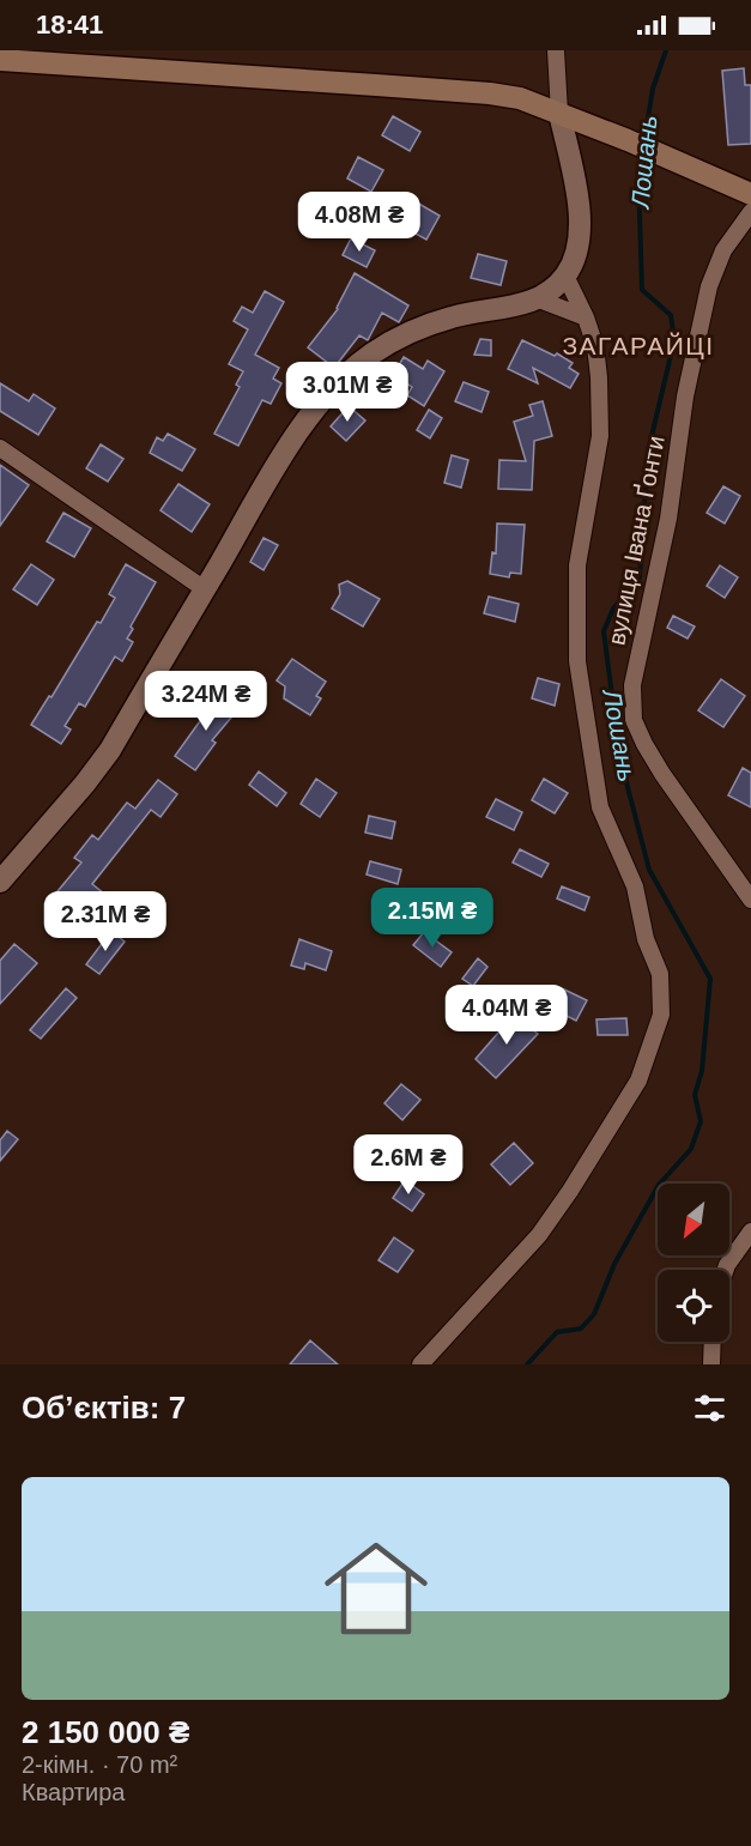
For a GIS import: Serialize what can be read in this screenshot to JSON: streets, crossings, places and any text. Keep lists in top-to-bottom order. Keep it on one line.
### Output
{"streets":{"street":["вулиця Івана Ґонти"]},"districts":["ЗАГАРАЙЦІ"],"water":["Лошань"],"north":"bottom left","page":{"status":"18:41","price":["4.08M ₴","3.01M ₴","3.24M ₴","2.15M ₴","2.31M ₴","4.04M ₴","2.6M ₴"],"heading":"Об’єктів: 7","list":[{"name":"2 150 000 ₴","note":"2-кімн. · 70 m² · Квартира"}]}}
